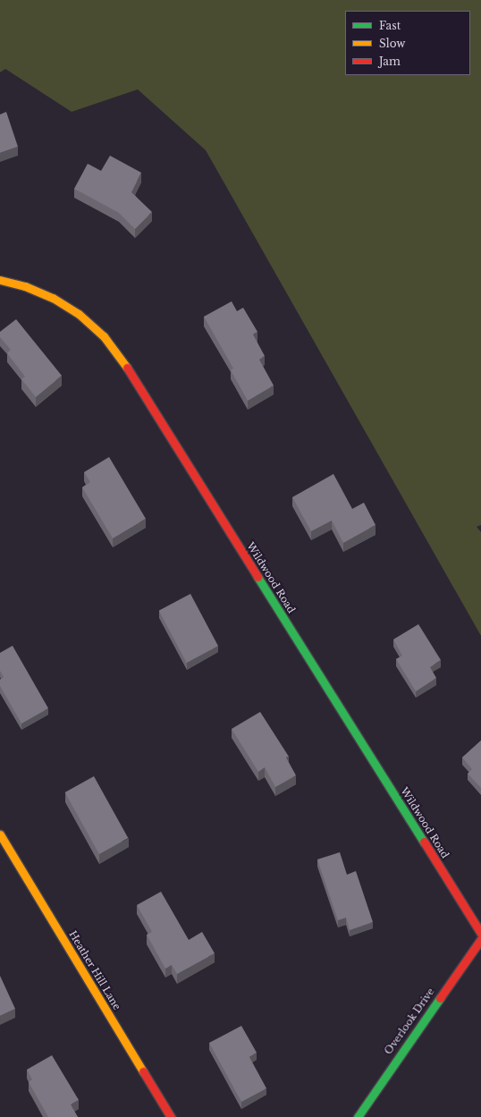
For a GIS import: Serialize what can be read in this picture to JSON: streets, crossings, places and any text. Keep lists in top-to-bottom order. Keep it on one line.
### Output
{"streets":{"street":["Wildwood Road","Heather Hill Lane","Overlook Drive"]},"legend":["Fast","Slow","Jam"]}
